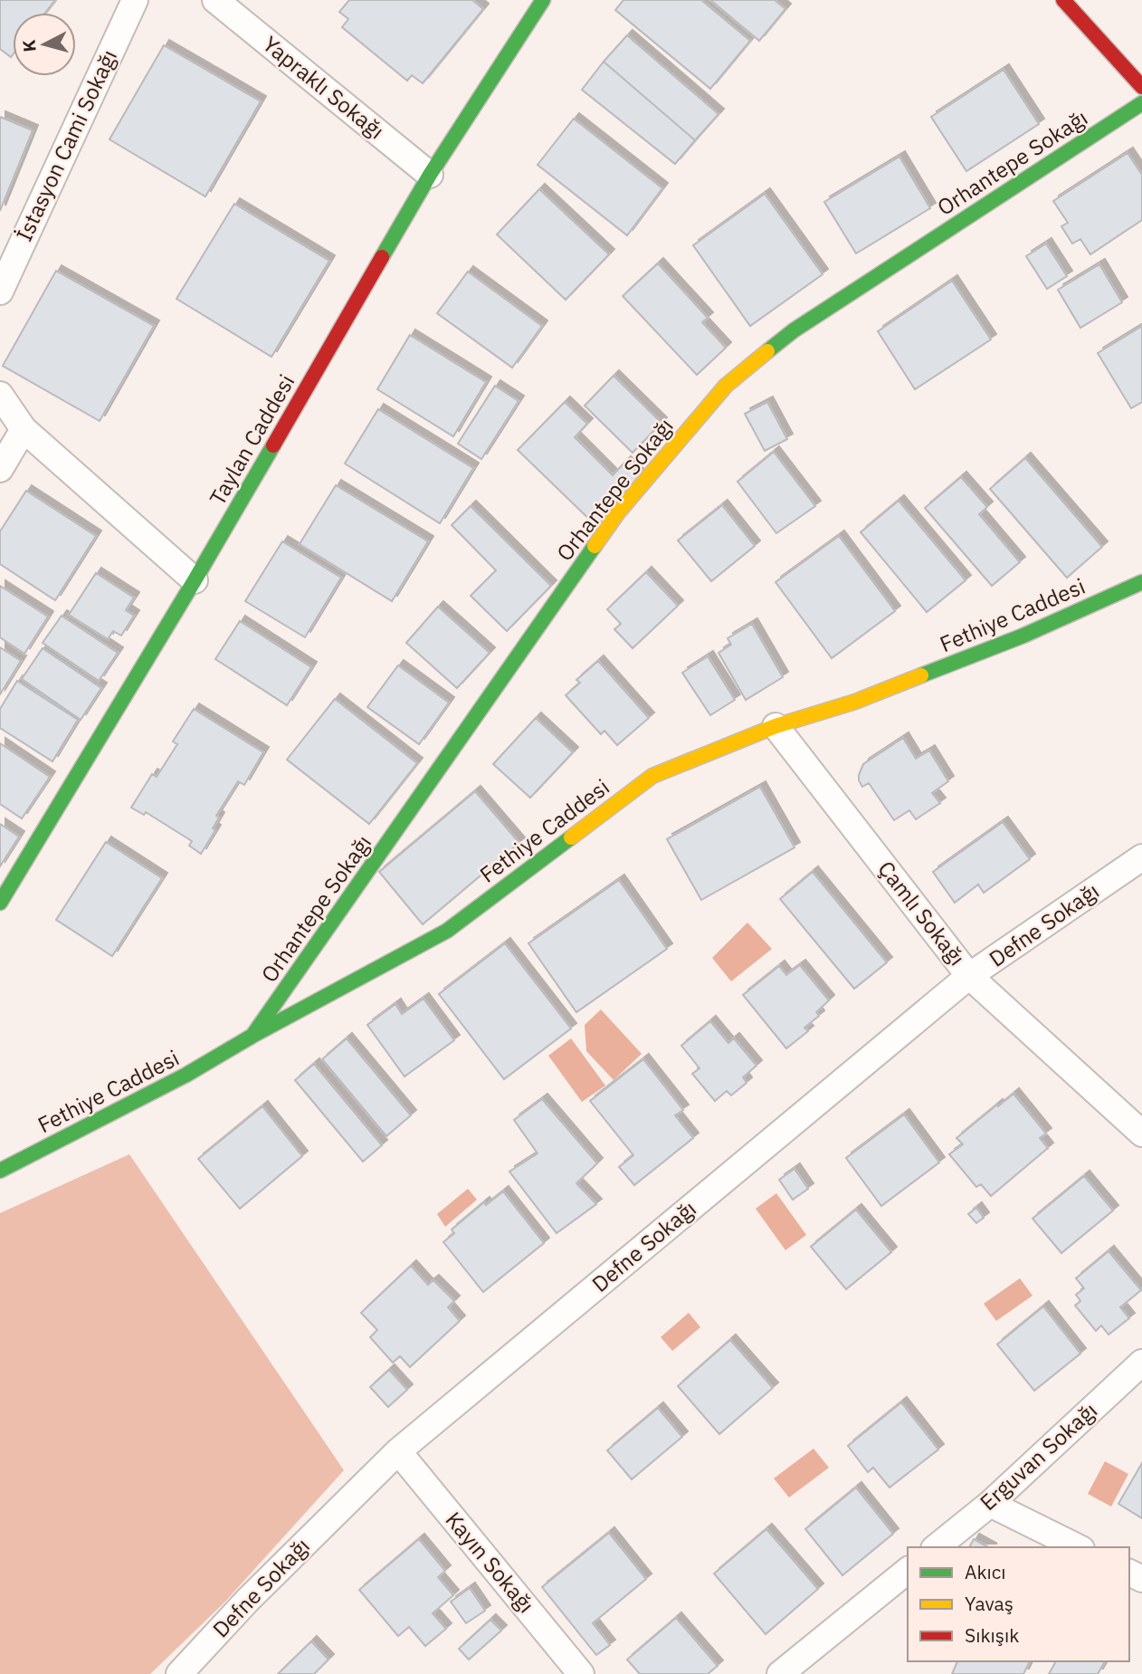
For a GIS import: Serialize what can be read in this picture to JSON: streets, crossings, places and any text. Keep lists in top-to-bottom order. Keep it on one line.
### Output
{"streets":{"street":["Yapraklı Sokağı","İstasyon Cami Sokağı","Orhantepe Sokağı","Taylan Caddesi","Fethiye Caddesi","Çamlı Sokağı","Defne Sokağı","Erguvan Sokağı","Kayın Sokağı"]},"crossings":[["Yapraklı Sokağı","Taylan Caddesi"],["Orhantepe Sokağı","Fethiye Caddesi"],["Fethiye Caddesi","Çamlı Sokağı"],["Çamlı Sokağı","Defne Sokağı"],["Defne Sokağı","Kayın Sokağı"]],"legend":["Akıcı","Yavaş","Sıkışık"],"north":"left"}
